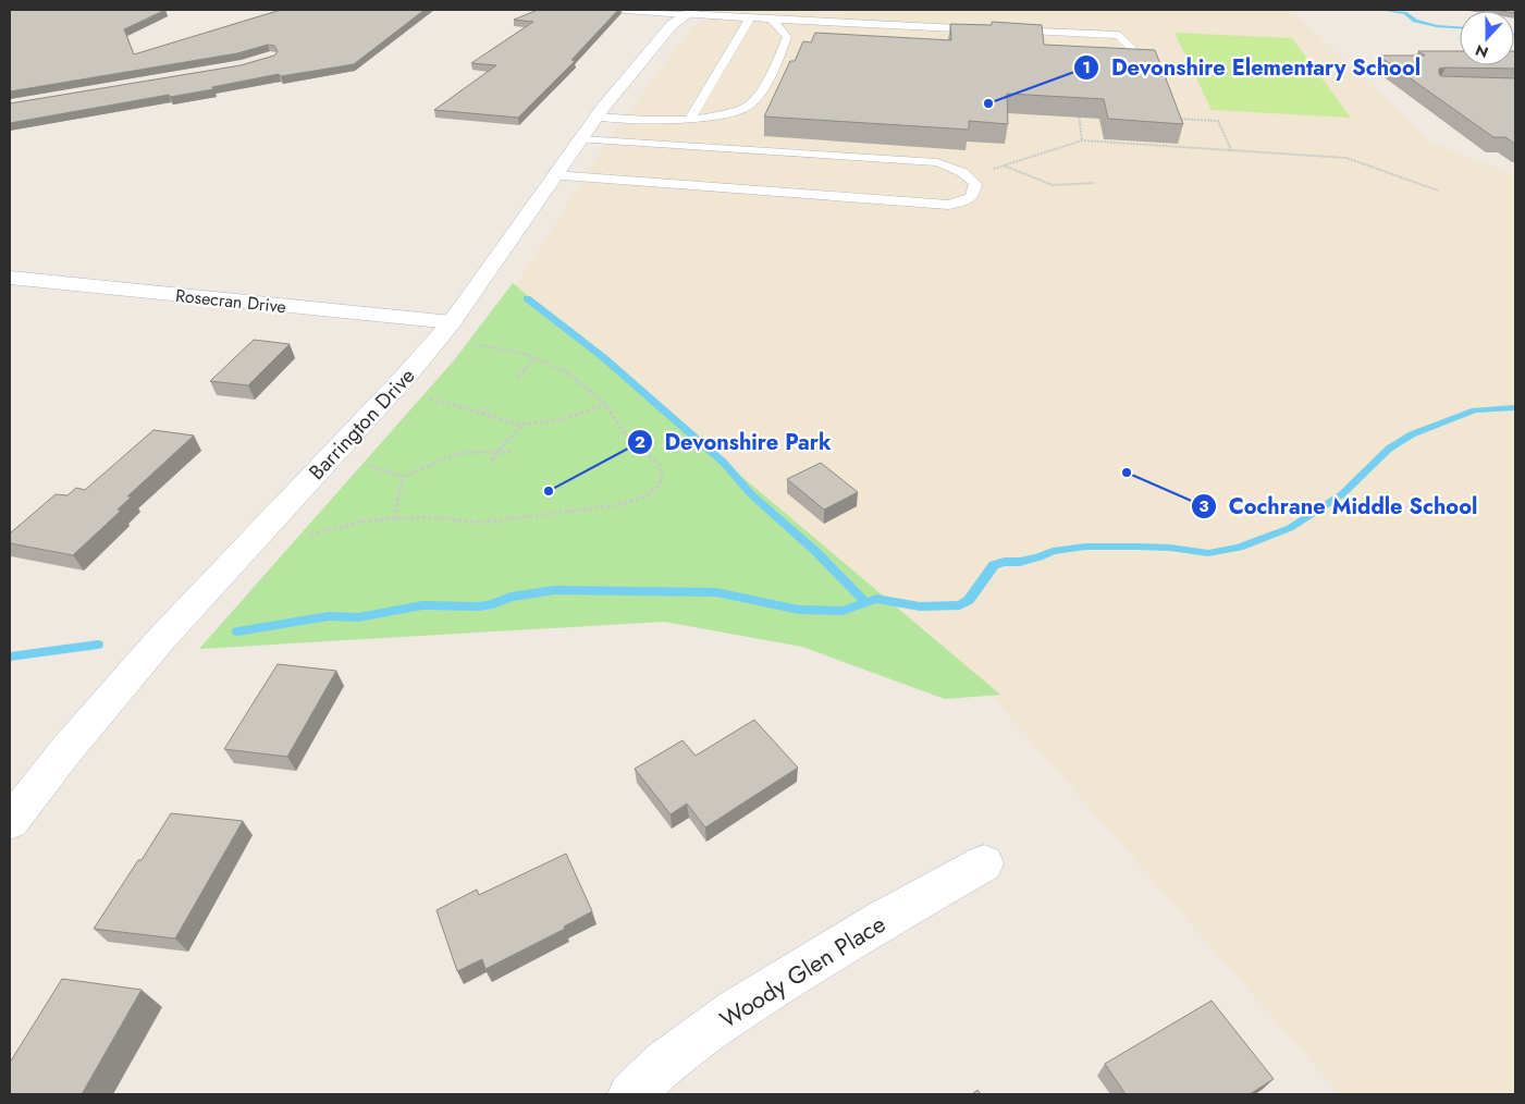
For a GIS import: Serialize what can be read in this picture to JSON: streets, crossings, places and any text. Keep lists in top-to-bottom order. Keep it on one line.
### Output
{"streets":{"street":["Rosecran Drive","Barrington Drive","Woody Glen Place"]},"crossings":[["Rosecran Drive","Barrington Drive"]],"places":["Devonshire Elementary School","Cochrane Middle School","Devonshire Park"],"north":"bottom"}
